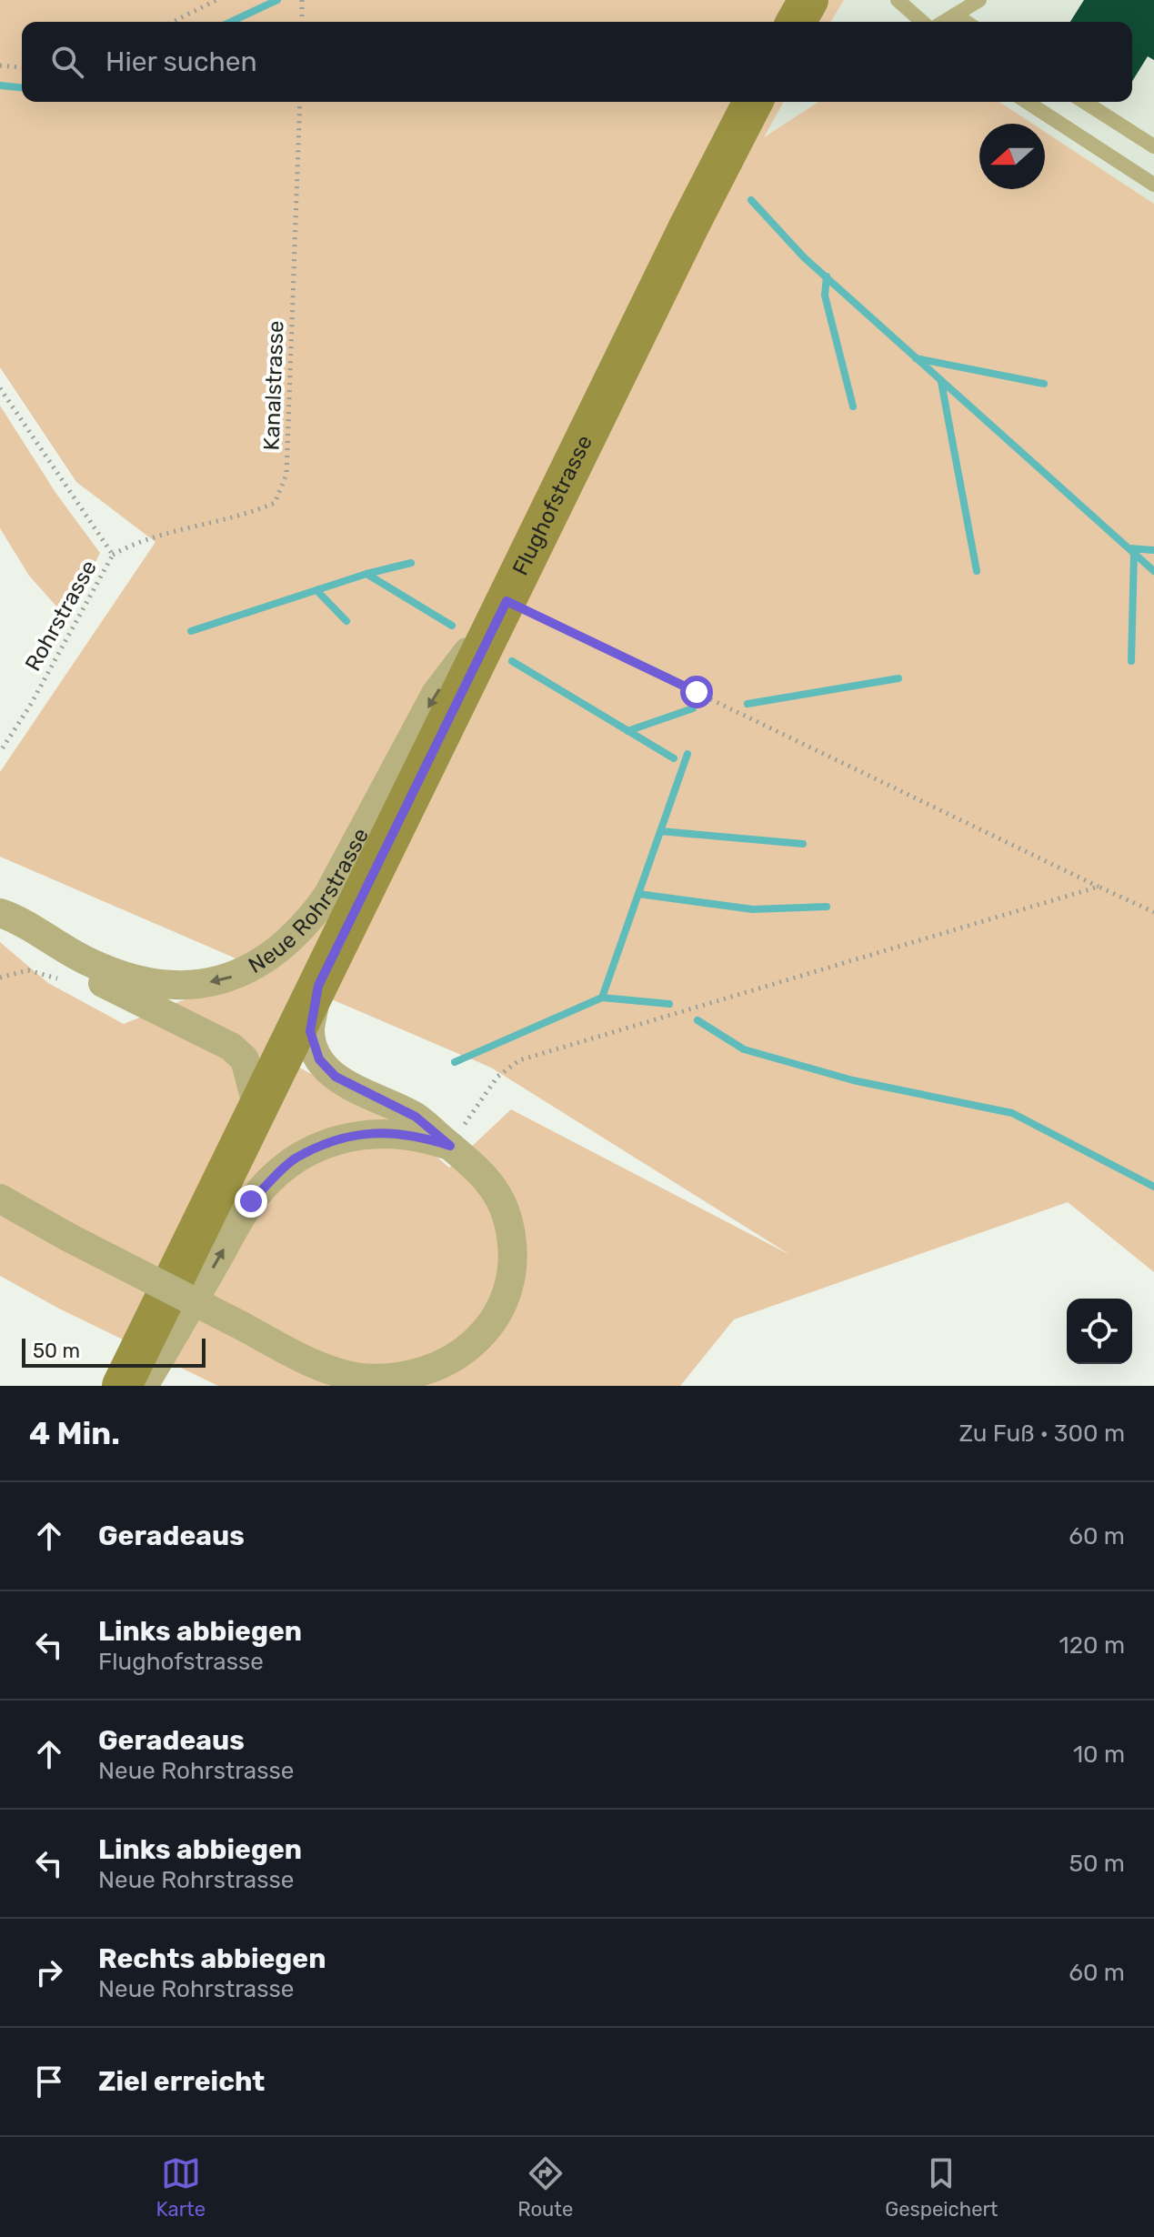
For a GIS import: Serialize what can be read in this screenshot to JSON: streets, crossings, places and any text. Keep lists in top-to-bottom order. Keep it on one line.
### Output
{"streets":{"main road":["Flughofstrasse"],"street":["Neue Rohrstrasse"],"path":["Kanalstrasse","Rohrstrasse"]},"crossings":[["Kanalstrasse","Rohrstrasse"],["Flughofstrasse","Neue Rohrstrasse"]],"one_way":["Neue Rohrstrasse"],"scale_bar":"50 m","north":"left","page":{"search":"Hier suchen","scale":"50 m","heading":["4 Min.","Zu Fuß · 300 m"],"list":[["Geradeaus","60 m"],["Links abbiegen","Flughofstrasse","120 m"],["Geradeaus","Neue Rohrstrasse","10 m"],["Links abbiegen","Neue Rohrstrasse","50 m"],["Rechts abbiegen","Neue Rohrstrasse","60 m"],"Ziel erreicht"],"nav":["Karte","Route","Gespeichert"]}}
